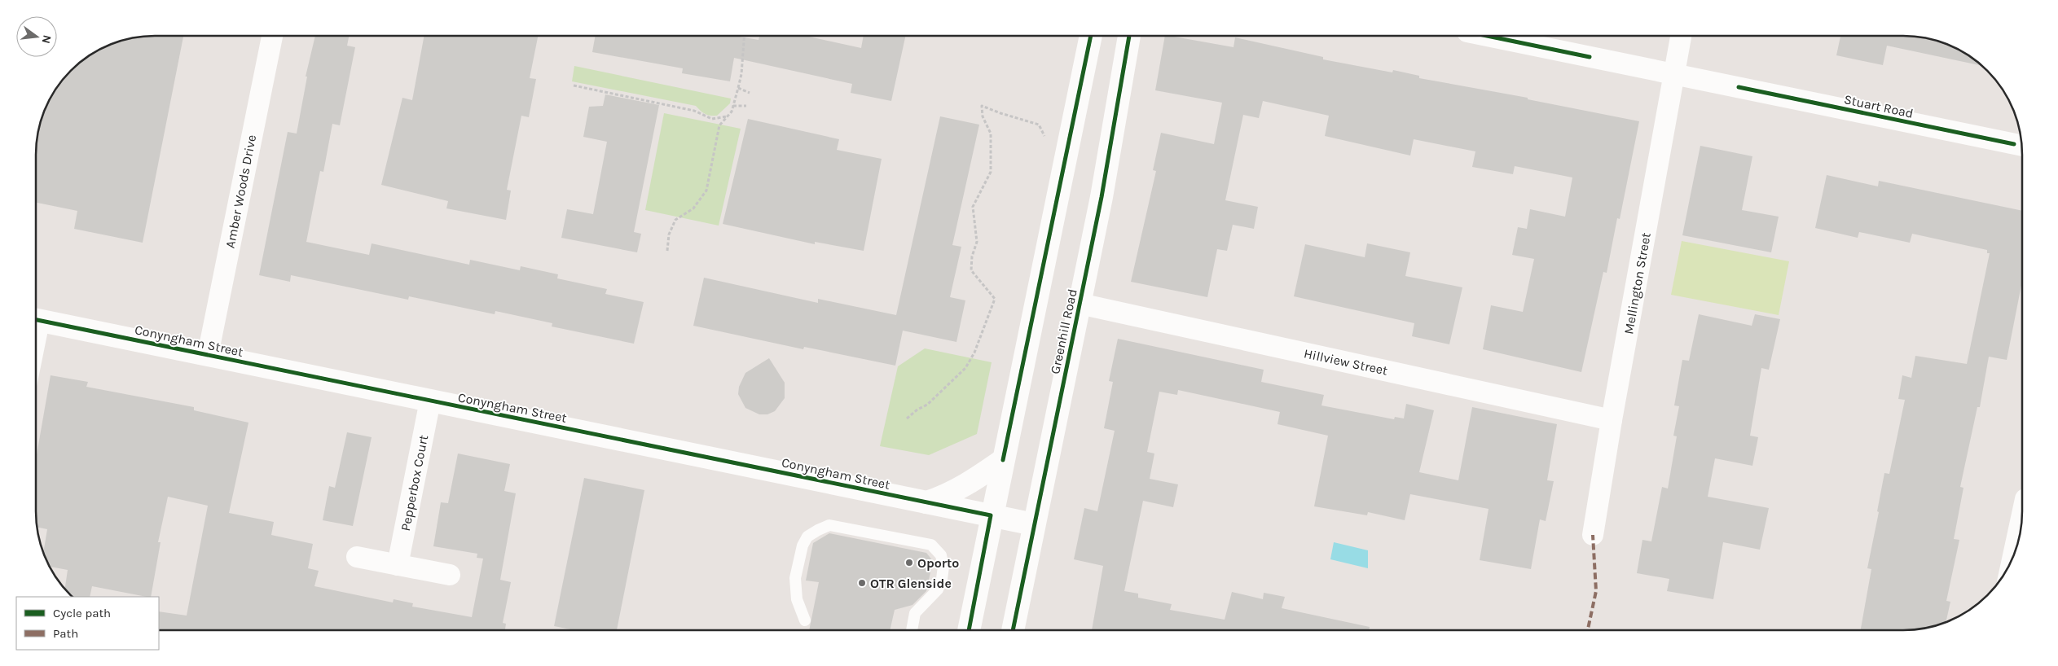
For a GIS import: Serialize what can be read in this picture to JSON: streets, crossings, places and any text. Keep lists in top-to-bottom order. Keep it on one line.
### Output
{"streets":{"main road":["Greenhill Road","Conyngham Street"],"street":["Stuart Road","Amber Woods Drive","Mellington Street","Hillview Street","Pepperbox Court"]},"crossings":[["Stuart Road","Mellington Street"],["Amber Woods Drive","Conyngham Street"],["Mellington Street","Hillview Street"],["Greenhill Road","Conyngham Street"],["Greenhill Road","Hillview Street"],["Conyngham Street","Pepperbox Court"]],"places":["Oporto","OTR Glenside"],"legend":["Cycle path","Path"],"north":"right"}
